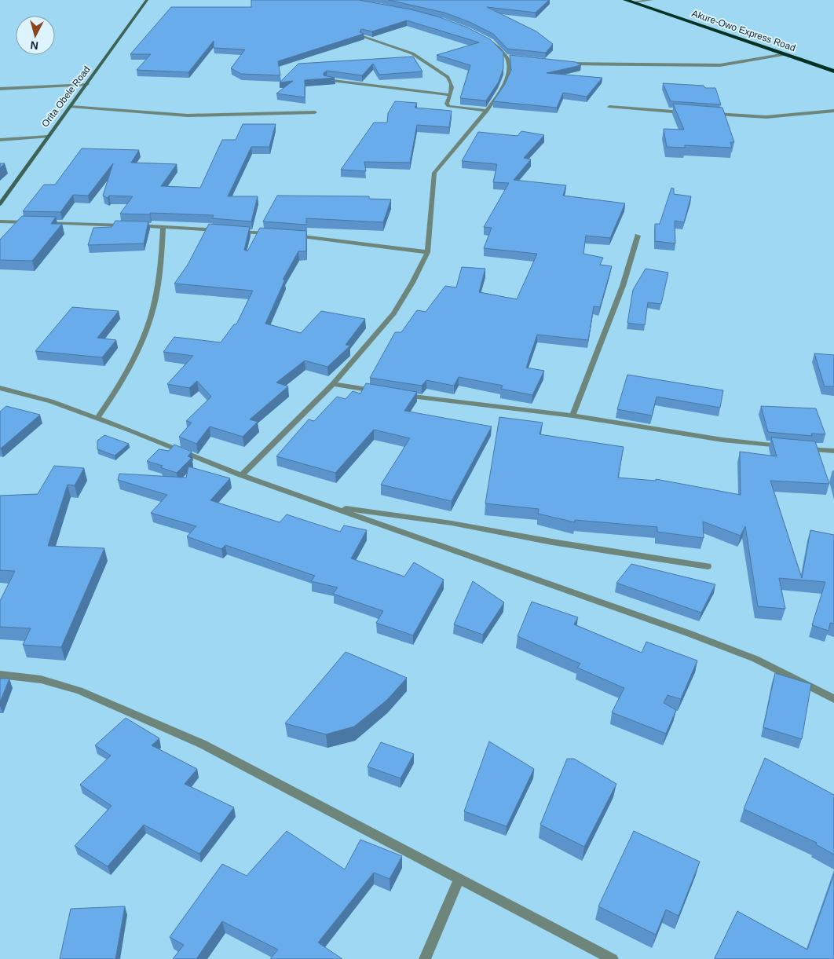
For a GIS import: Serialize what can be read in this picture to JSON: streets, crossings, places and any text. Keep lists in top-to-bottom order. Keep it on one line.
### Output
{"streets":{"highway":["Akure-Owo Express Road"],"main road":["Orita Obele Road"]},"north":"bottom"}
